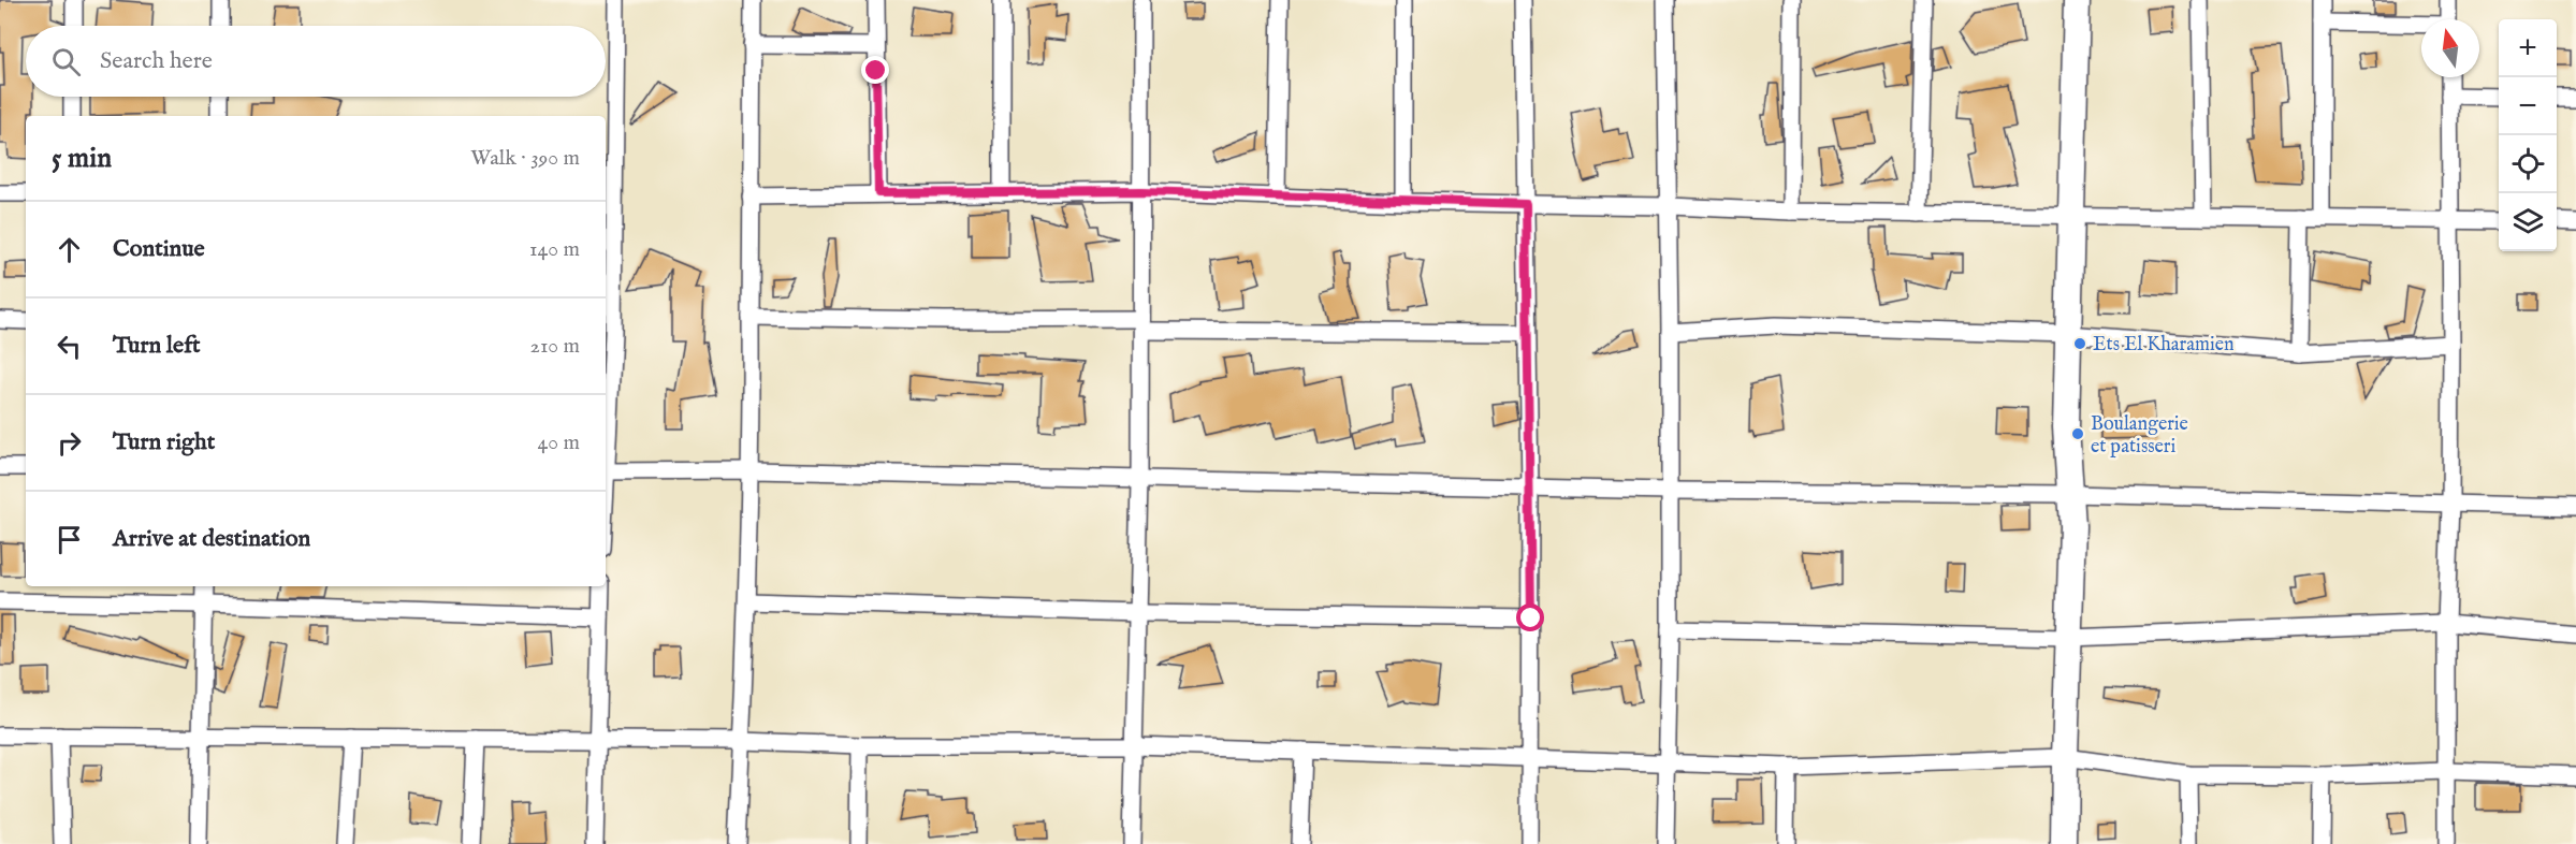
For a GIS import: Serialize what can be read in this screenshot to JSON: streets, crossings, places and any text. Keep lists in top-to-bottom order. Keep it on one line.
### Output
{"places":["Ets El Kharamien","Boulangerie et patisseri"],"north":"top","page":{"map_buttons":["+","−"],"search":"Search here","heading":["5 min","Walk · 390 m"],"list":[["Continue","140 m"],["Turn left","210 m"],["Turn right","40 m"],"Arrive at destination"]}}
